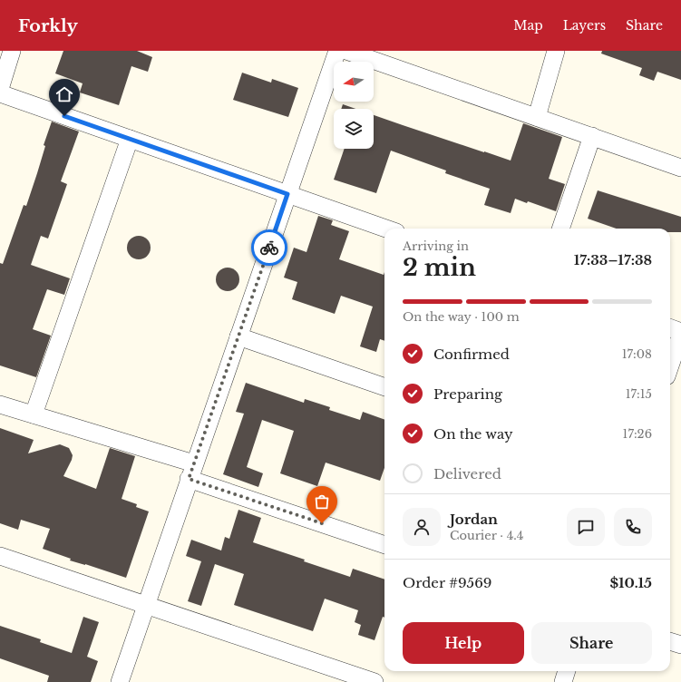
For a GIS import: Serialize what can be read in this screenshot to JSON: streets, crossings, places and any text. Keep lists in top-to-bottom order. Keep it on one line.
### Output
{"north":"left","page":{"header":"Forkly","nav":["Map","Layers","Share"],"heading":["2 min","Arriving in","17:33–17:38"],"panel":["Jordan","Courier · 4.4","Order #9569","$10.15"],"bar":"On the way · 100 m","list":[["Confirmed","17:08"],["Preparing","17:15"],["On the way","17:26"],"Delivered"],"buttons":["Help","Share"]}}
